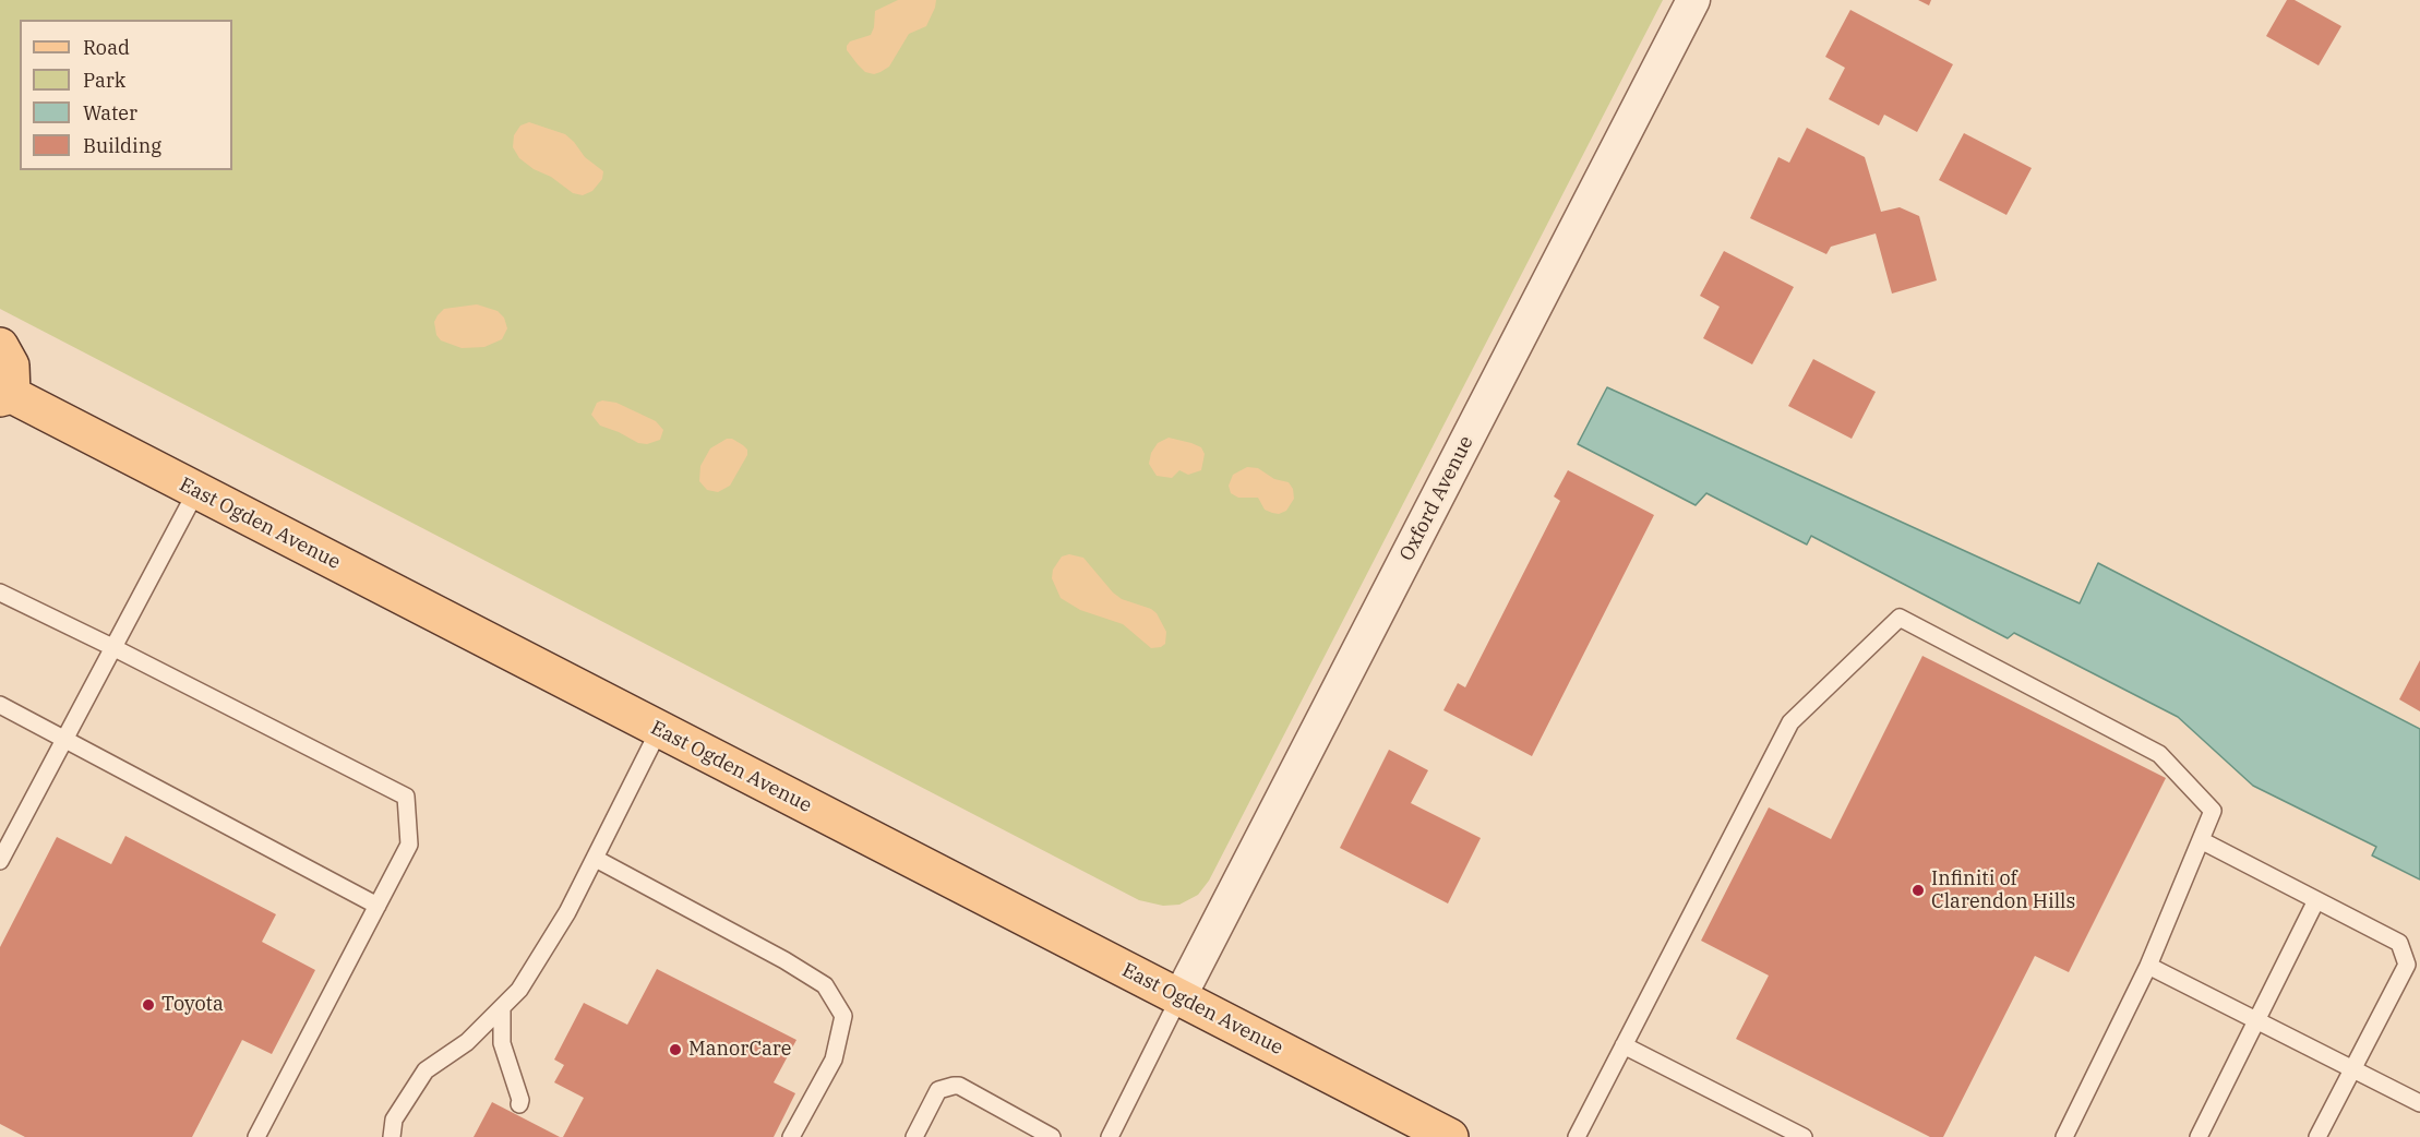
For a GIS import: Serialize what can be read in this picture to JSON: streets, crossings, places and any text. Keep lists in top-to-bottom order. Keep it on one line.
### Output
{"streets":{"main road":["East Ogden Avenue"],"street":["Oxford Avenue"]},"crossings":[["Oxford Avenue","East Ogden Avenue"]],"places":["Infiniti of Clarendon Hills","Toyota","ManorCare"],"legend":["Road","Park","Water","Building"]}
